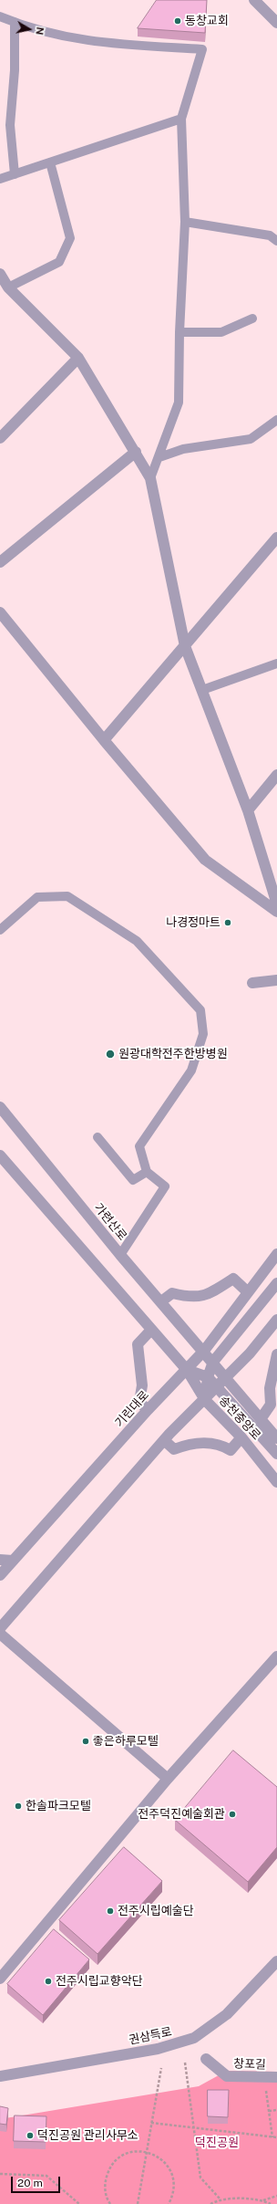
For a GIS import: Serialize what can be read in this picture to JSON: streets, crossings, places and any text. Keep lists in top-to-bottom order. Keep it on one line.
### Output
{"streets":{"street":["가련산로","기린대로","송천중앙로","권삼득로","창포길"]},"crossings":[["가련산로","기린대로"],["가련산로","송천중앙로"],["기린대로","송천중앙로"]],"parks":["덕진공원"],"places":["동창교회","나경정마트","원광대학전주한방병원","좋은하루모텔","한솔파크모텔","전주덕진예술회관","전주시립예술단","전주시립교향악단","덕진공원 관리사무소"],"scale_bar":"20 m","north":"right"}
